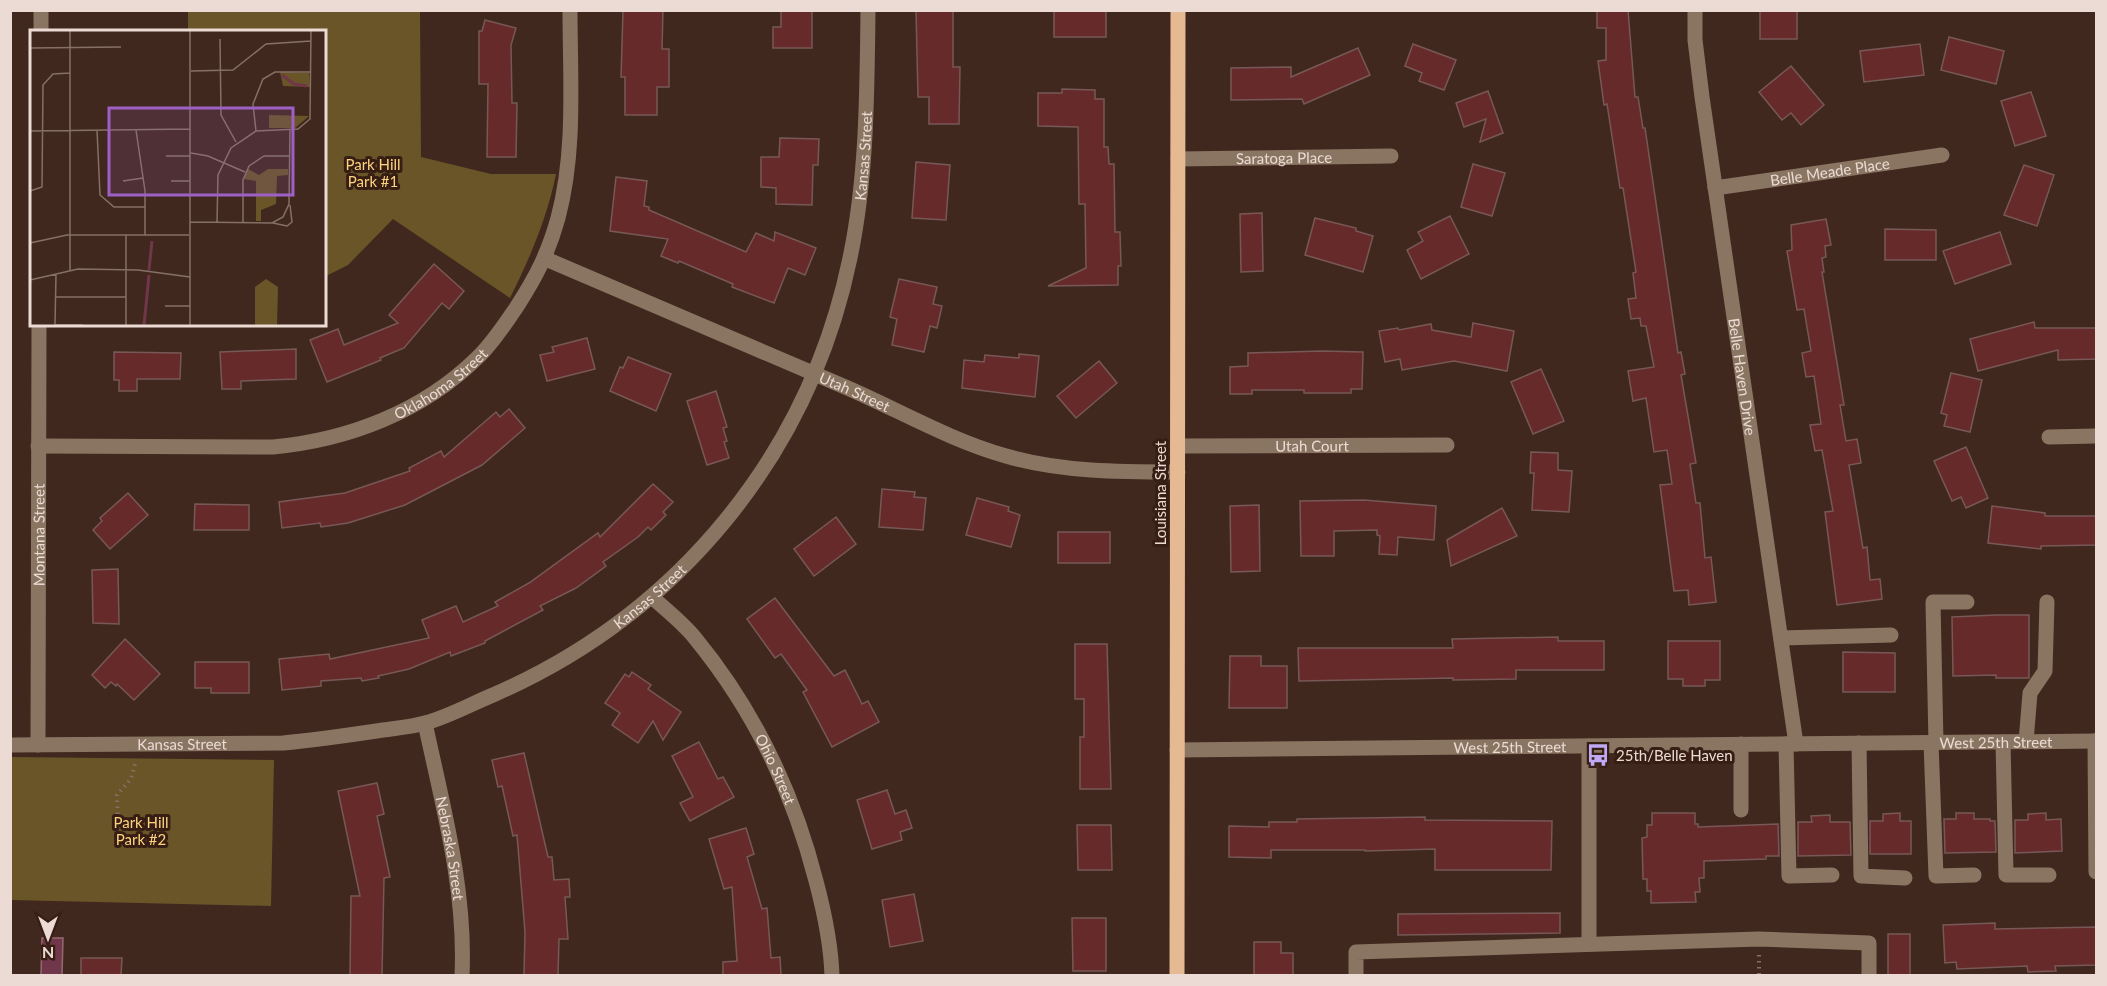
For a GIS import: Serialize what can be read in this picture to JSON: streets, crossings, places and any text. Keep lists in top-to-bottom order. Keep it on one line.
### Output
{"streets":{"main road":["Louisiana Street"],"street":["Kansas Street","Saratoga Place","Belle Meade Place","Belle Haven Drive","Oklahoma Street","Utah Street","Utah Court","Montana Street","West 25th Street","Ohio Street","Nebraska Street"]},"crossings":[["Kansas Street","Utah Street"],["Kansas Street","Montana Street"],["Kansas Street","Ohio Street"],["Kansas Street","Nebraska Street"],["Saratoga Place","Louisiana Street"],["Belle Meade Place","Belle Haven Drive"],["Belle Haven Drive","West 25th Street"],["Oklahoma Street","Utah Street"],["Oklahoma Street","Montana Street"],["Utah Street","Louisiana Street"],["Utah Court","Louisiana Street"],["Louisiana Street","West 25th Street"]],"parks":["Park Hill Park #1","Park Hill Park #2"],"places":{"bus stop":["25th/Belle Haven"]},"north":"bottom"}
